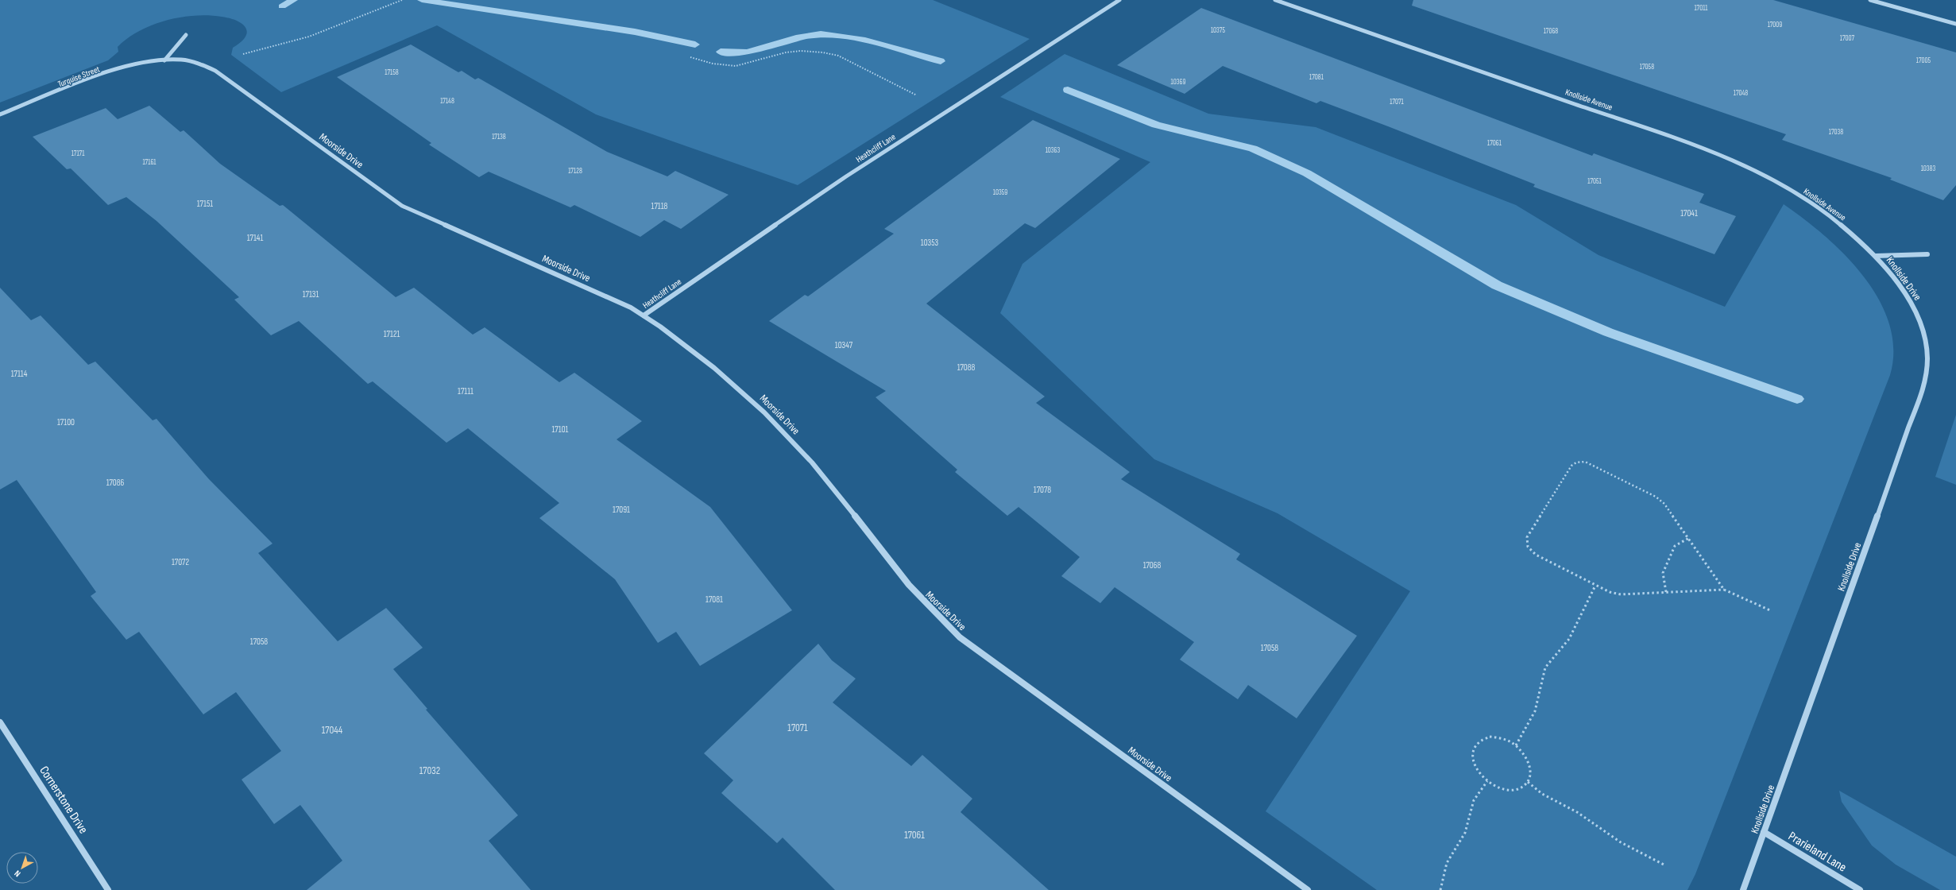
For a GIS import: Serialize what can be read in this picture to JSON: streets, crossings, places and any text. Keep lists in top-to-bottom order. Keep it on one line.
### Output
{"streets":{"street":["Turquise Street","Knollside Avenue","Heathcliff Lane","Moorside Drive","Knollside Drive","Cornerstone Drive","Prarieland Lane"]},"crossings":[["Turquise Street","Moorside Drive"],["Knollside Avenue","Knollside Drive"],["Heathcliff Lane","Moorside Drive"],["Knollside Drive","Prarieland Lane"]],"house_numbers":["17011","17009","10375","17068","17007","17005","17058","17158","17081","10369","17048","17148","17071","17038","17138","17061","10363","17171","17161","10383","17128","17051","10359","17151","17118","17041","17141","10353","17131","17121","10347","17088","17114","17111","17100","17101","17086","17078","17091","17072","17068","17081","17058","17058","17071","17044","17032","17061"],"north":"bottom left"}
